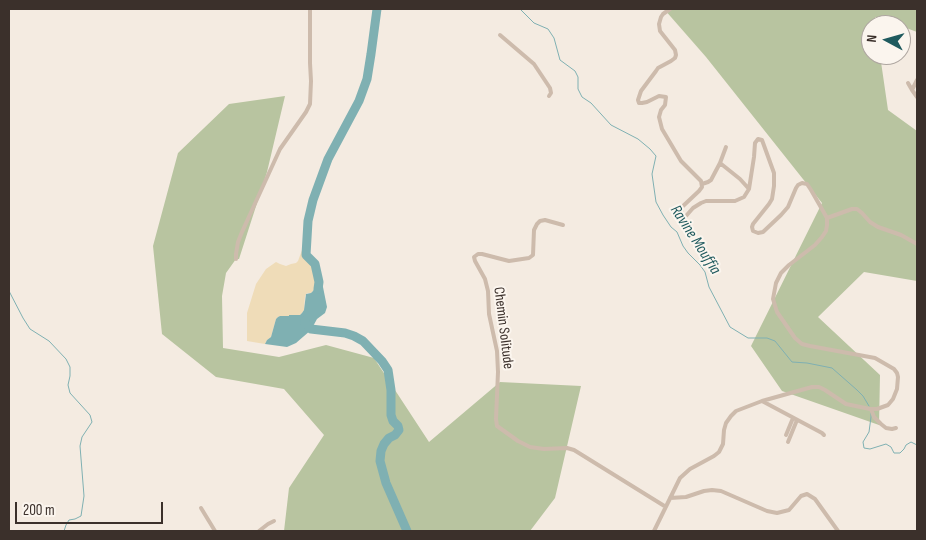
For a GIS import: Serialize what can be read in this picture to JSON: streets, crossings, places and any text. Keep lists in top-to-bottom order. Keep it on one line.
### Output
{"streets":{"street":["Chemin Solitude"]},"water":["Ravine Mouffia"],"scale_bar":"200 m","north":"left"}
